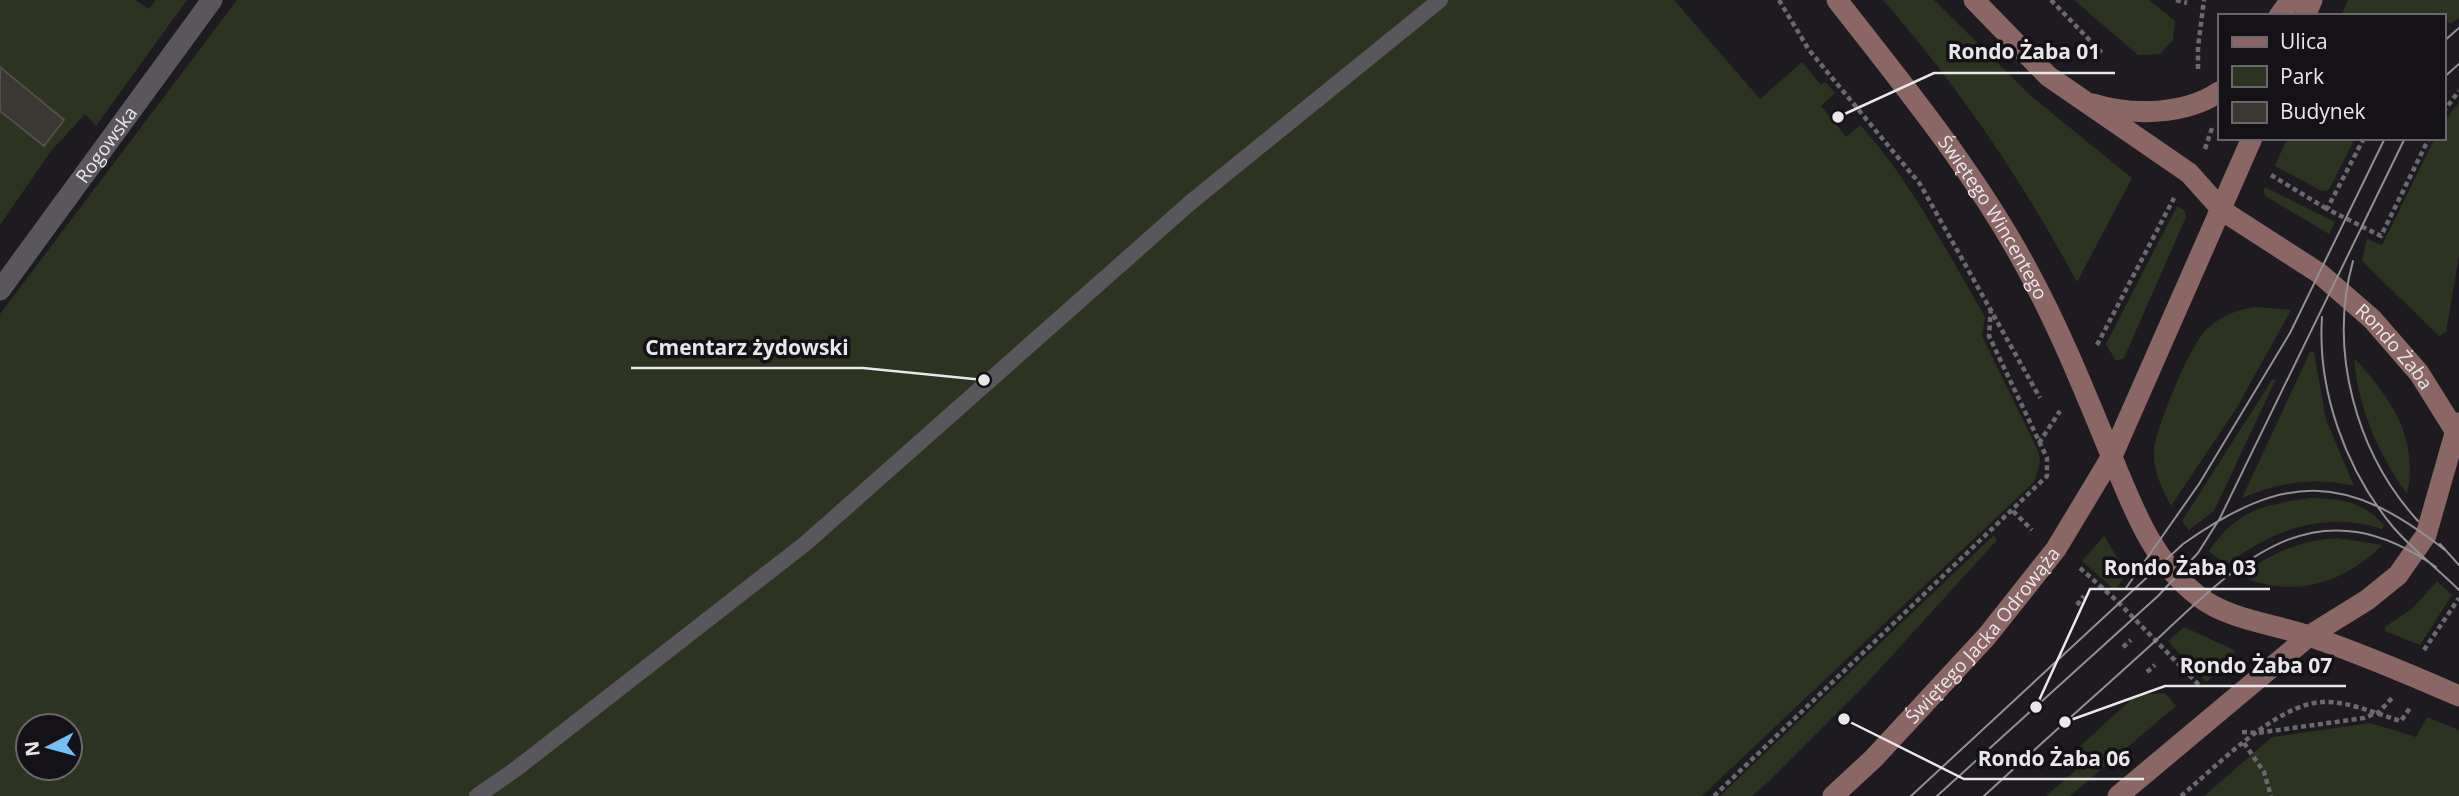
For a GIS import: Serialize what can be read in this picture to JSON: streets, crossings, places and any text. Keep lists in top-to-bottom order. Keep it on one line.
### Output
{"streets":{"main road":["Świętego Wincentego","Rondo Żaba","Świętego Jacka Odrowąża"],"street":["Rogowska"]},"crossings":[["Świętego Wincentego","Świętego Jacka Odrowąża"]],"places":["Rondo Żaba 01","Cmentarz żydowski","Rondo Żaba 03","Rondo Żaba 06","Rondo Żaba 07"],"legend":["Ulica","Park","Budynek"],"north":"left"}
